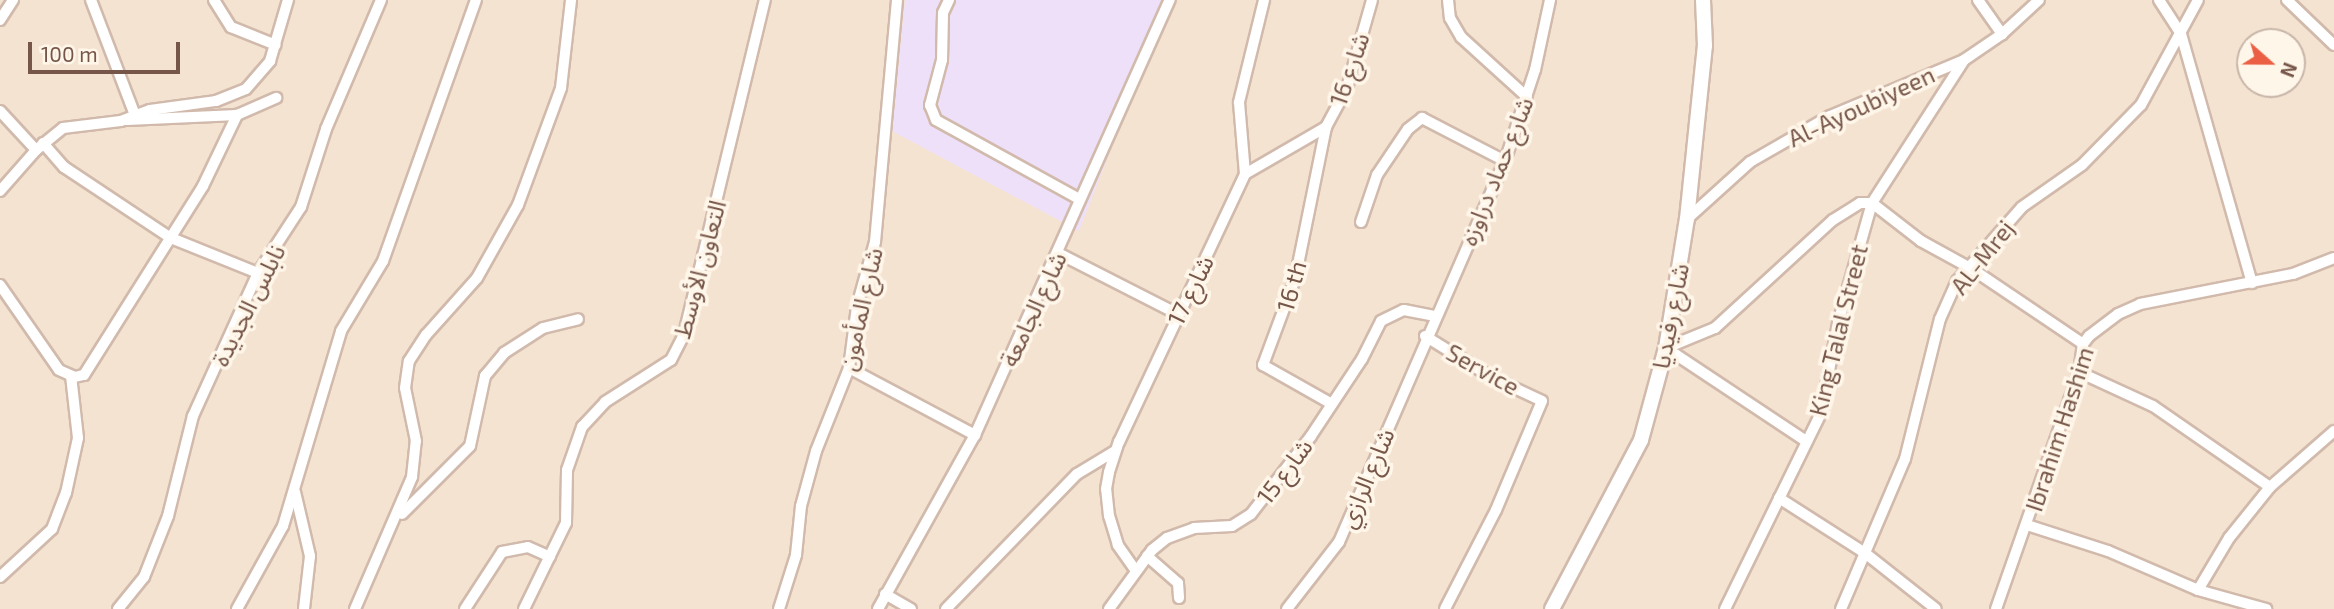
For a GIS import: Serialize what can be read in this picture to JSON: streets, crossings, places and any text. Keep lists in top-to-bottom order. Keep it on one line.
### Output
{"streets":{"main road":["شارع رفيديا"],"street":["شارع 16","Al-Ayoubiyeen","شارع حماد دراوزه","AL-Mrej","التعاون الأوسط","16 th","شارع 17","نابلس الجديدة","شارع المأمون","شارع الجامعة","King Talal Street","Service","Ibrahim Hashim","شارع 15","شارع الرازي"]},"crossings":[["شارع 16","16 th"],["شارع 16","شارع 17"],["Al-Ayoubiyeen","شارع رفيديا"],["Al-Ayoubiyeen","King Talal Street"],["شارع حماد دراوزه","Service"],["شارع حماد دراوزه","شارع 15"],["شارع حماد دراوزه","شارع الرازي"],["16 th","شارع 15"],["شارع 17","شارع 15"],["Service","شارع الرازي"]],"scale_bar":"100 m","north":"right"}
